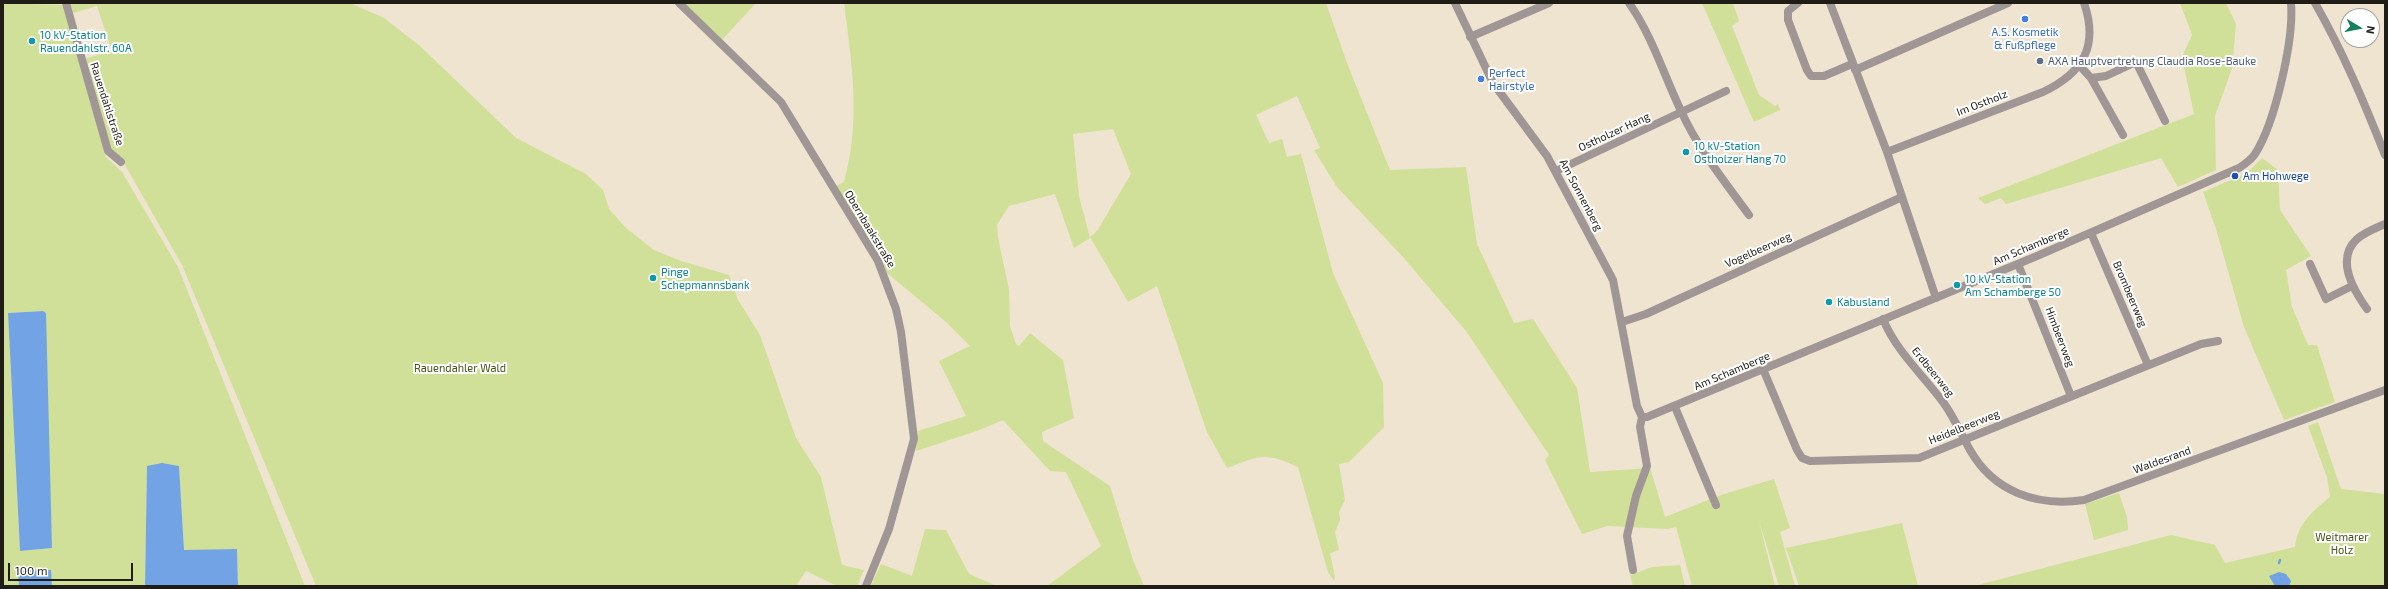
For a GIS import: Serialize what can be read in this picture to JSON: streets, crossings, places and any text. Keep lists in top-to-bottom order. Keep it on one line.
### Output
{"streets":{"street":["Im Ostholz","Rauendahlstraße","Ostholzer Hang","Am Sonnenberg","Obernbaakstraße","Am Schamberge","Vogelbeerweg","Brombeerweg","Himbeerweg","Erdbeerweg","Heidelbeerweg","Waldesrand"]},"crossings":[["Ostholzer Hang","Am Sonnenberg"],["Am Sonnenberg","Vogelbeerweg"],["Am Schamberge","Brombeerweg"],["Am Schamberge","Himbeerweg"],["Am Schamberge","Erdbeerweg"],["Am Schamberge","Heidelbeerweg"],["Brombeerweg","Heidelbeerweg"],["Himbeerweg","Heidelbeerweg"],["Erdbeerweg","Heidelbeerweg"],["Erdbeerweg","Waldesrand"],["Heidelbeerweg","Waldesrand"]],"parks":["Rauendahler Wald","Weitmarer Holz"],"places":["A.S. Kosmetik & Fußpflege","10 kV-Station Rauendahlstr. 60A","AXA Hauptvertretung Claudia Rose-Bauke","Perfect Hairstyle","10 kV-Station Ostholzer Hang 70","Am Hohwege","Pinge Schepmannsbank","10 kV-Station Am Schamberge 50","Kabusland"],"scale_bar":"100 m","north":"right"}
